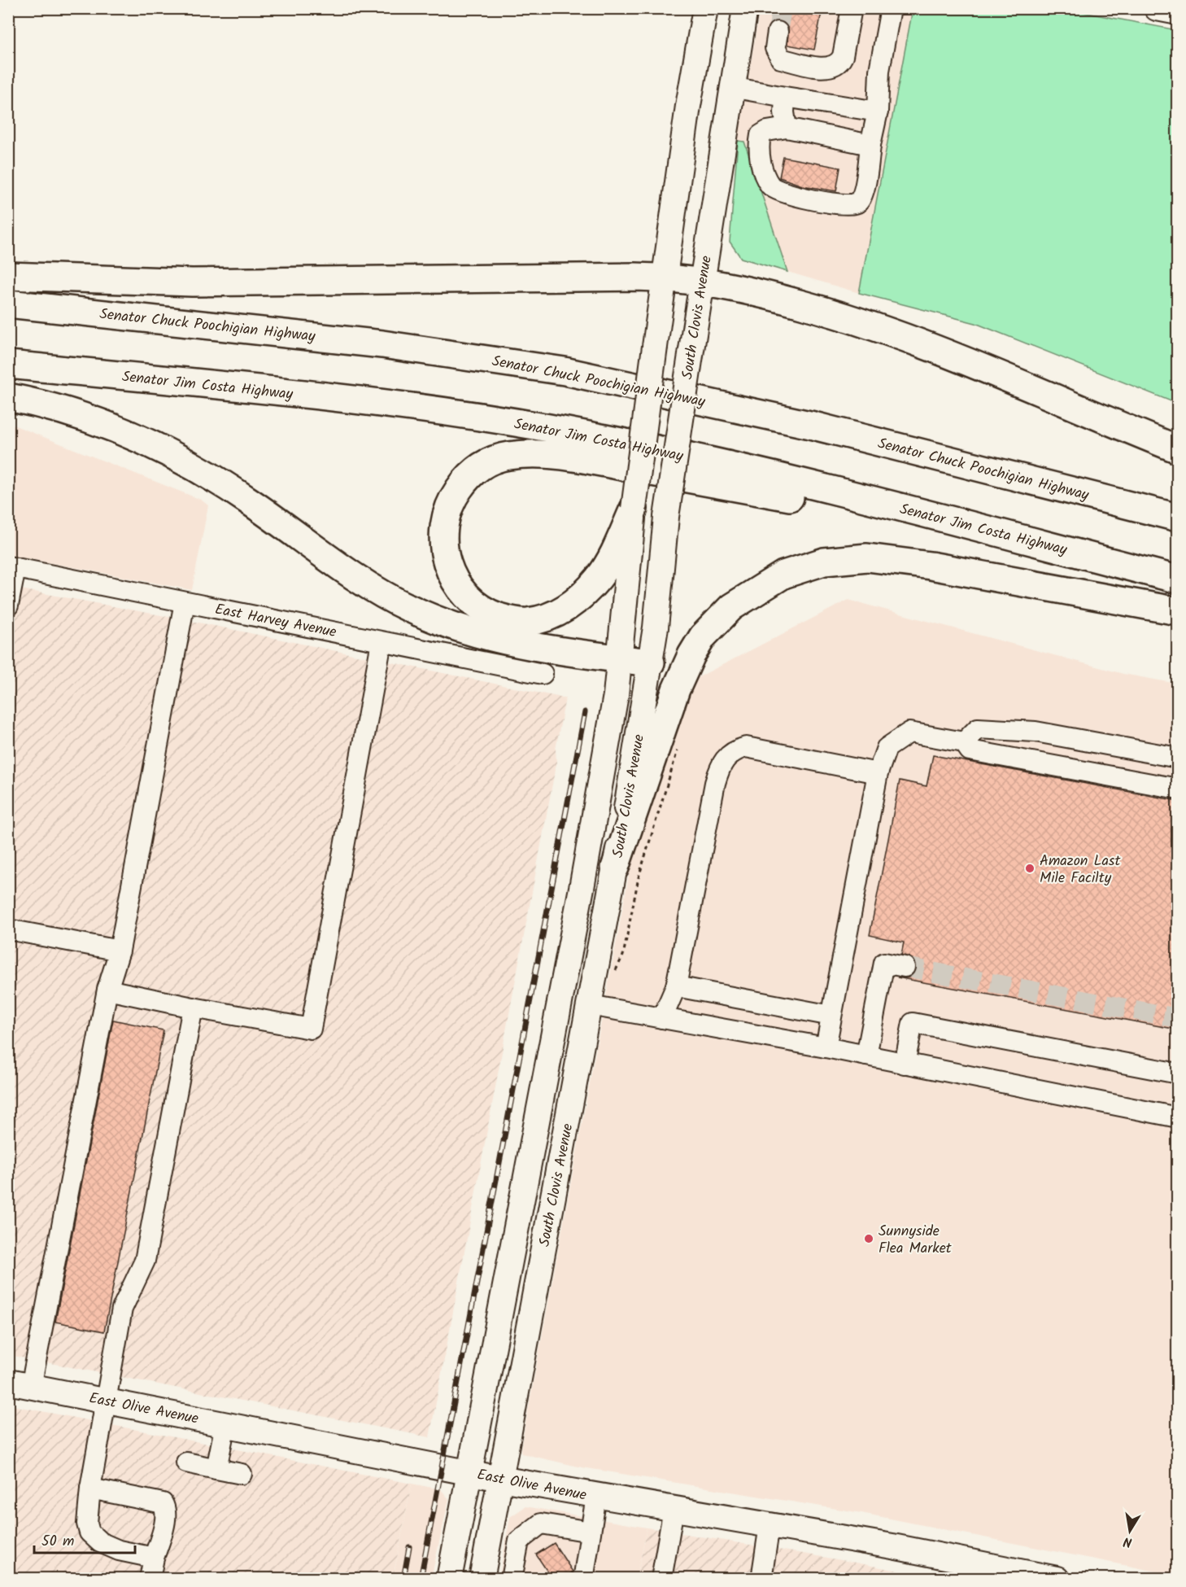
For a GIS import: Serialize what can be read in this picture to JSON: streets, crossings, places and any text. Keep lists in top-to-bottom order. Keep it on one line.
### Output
{"streets":{"highway":["Senator Chuck Poochigian Highway","Senator Jim Costa Highway"],"main road":["South Clovis Avenue","East Olive Avenue"],"lane":["East Harvey Avenue"]},"crossings":[["South Clovis Avenue","East Olive Avenue"]],"places":["Amazon Last Mile Facilty","Sunnyside Flea Market"],"scale_bar":"50 m","north":"bottom"}
